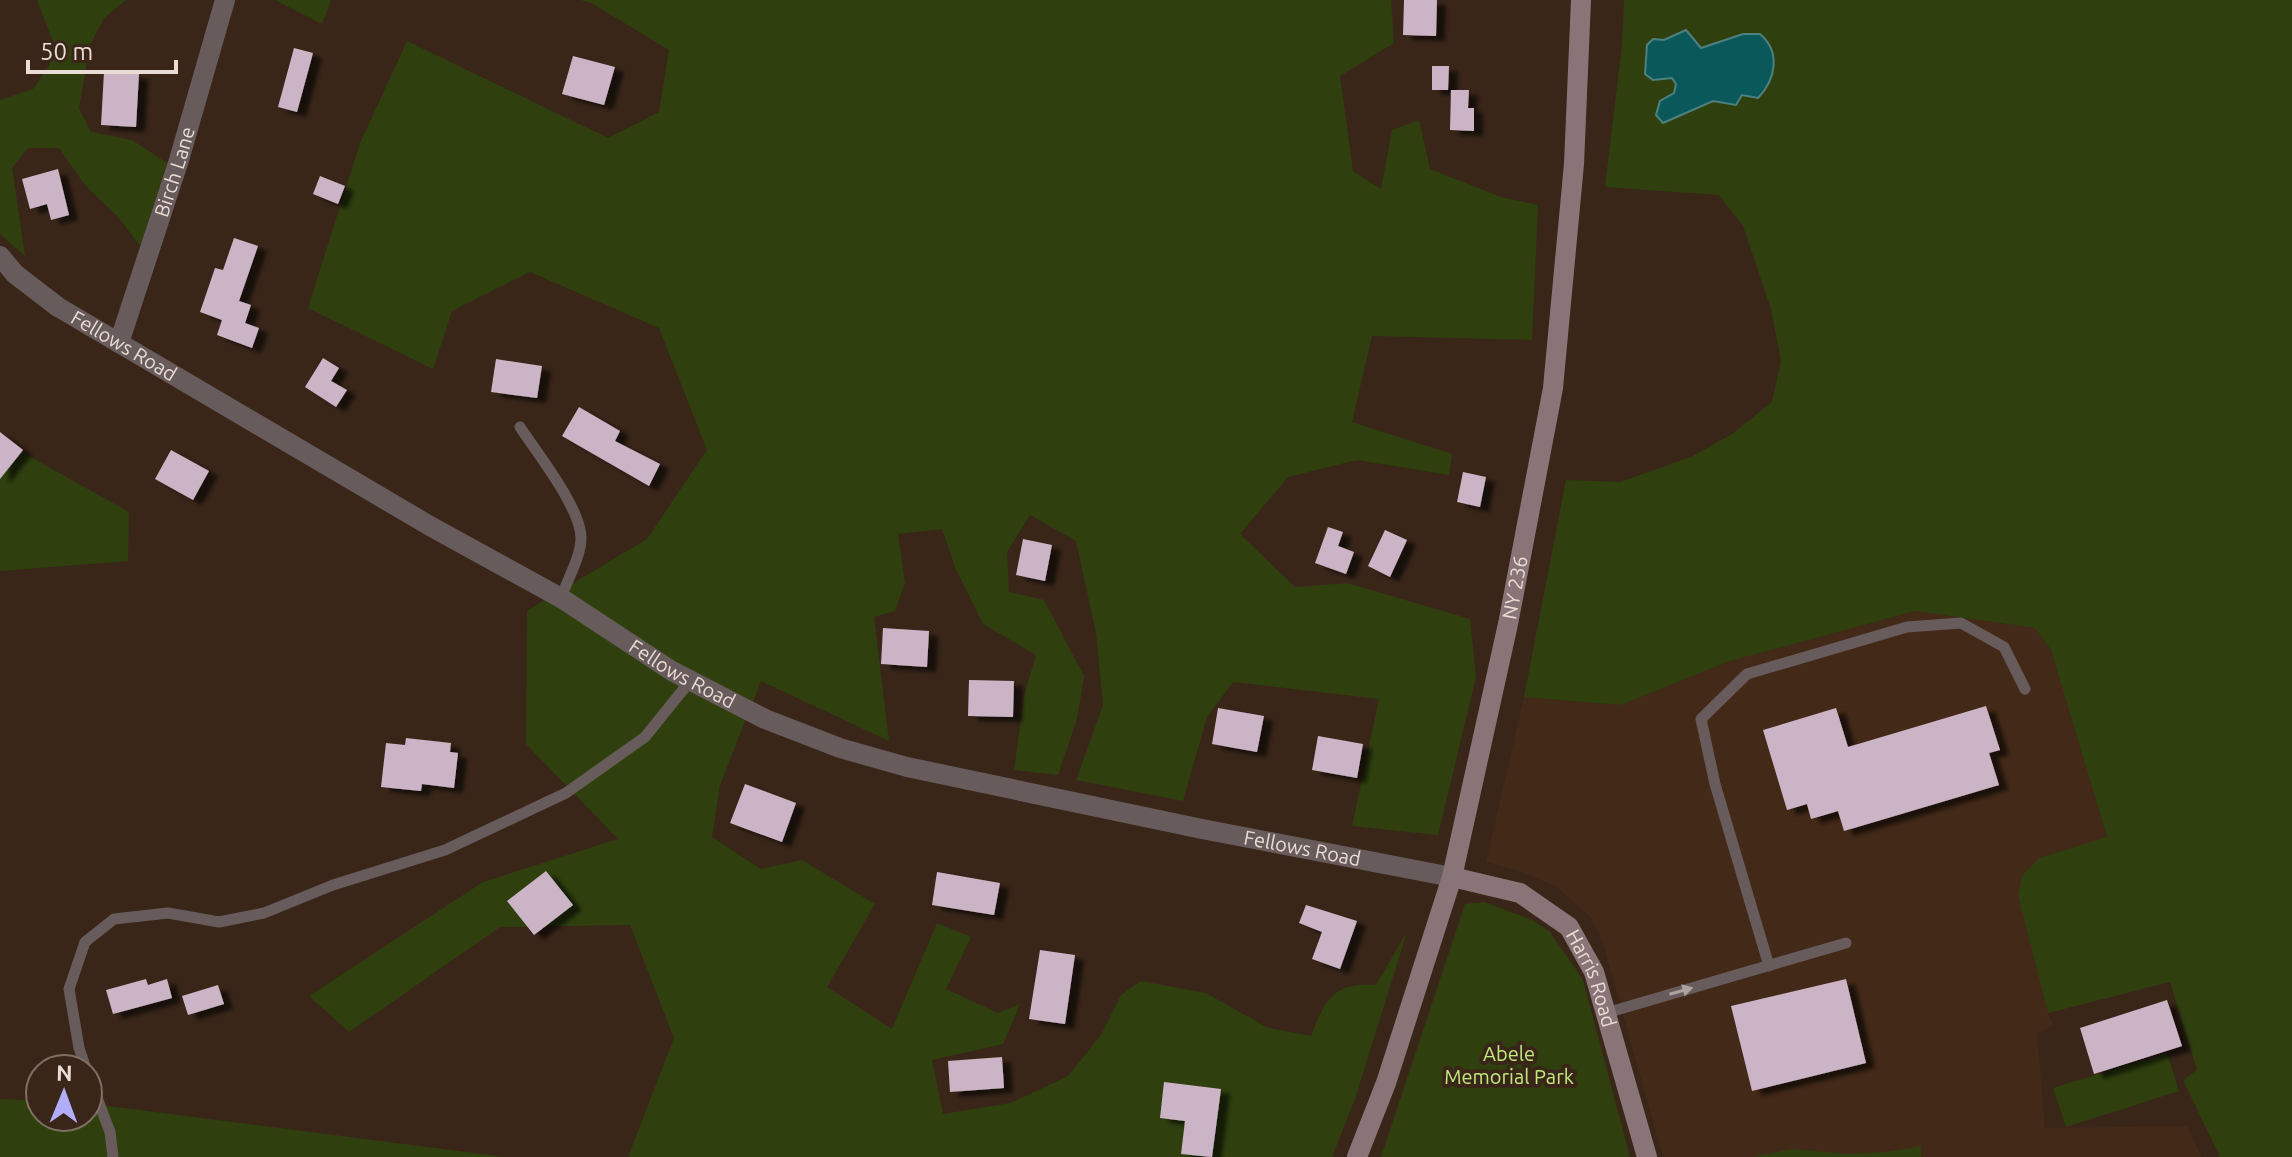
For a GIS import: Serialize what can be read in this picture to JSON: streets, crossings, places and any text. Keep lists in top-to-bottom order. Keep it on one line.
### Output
{"streets":{"main road":["NY 236","Harris Road"],"street":["Birch Lane","Fellows Road"]},"crossings":[["Birch Lane","Fellows Road"],["Fellows Road","NY 236"],["Fellows Road","Harris Road"],["NY 236","Harris Road"]],"parks":["Abele Memorial Park"],"scale_bar":"50 m","north":"top"}
